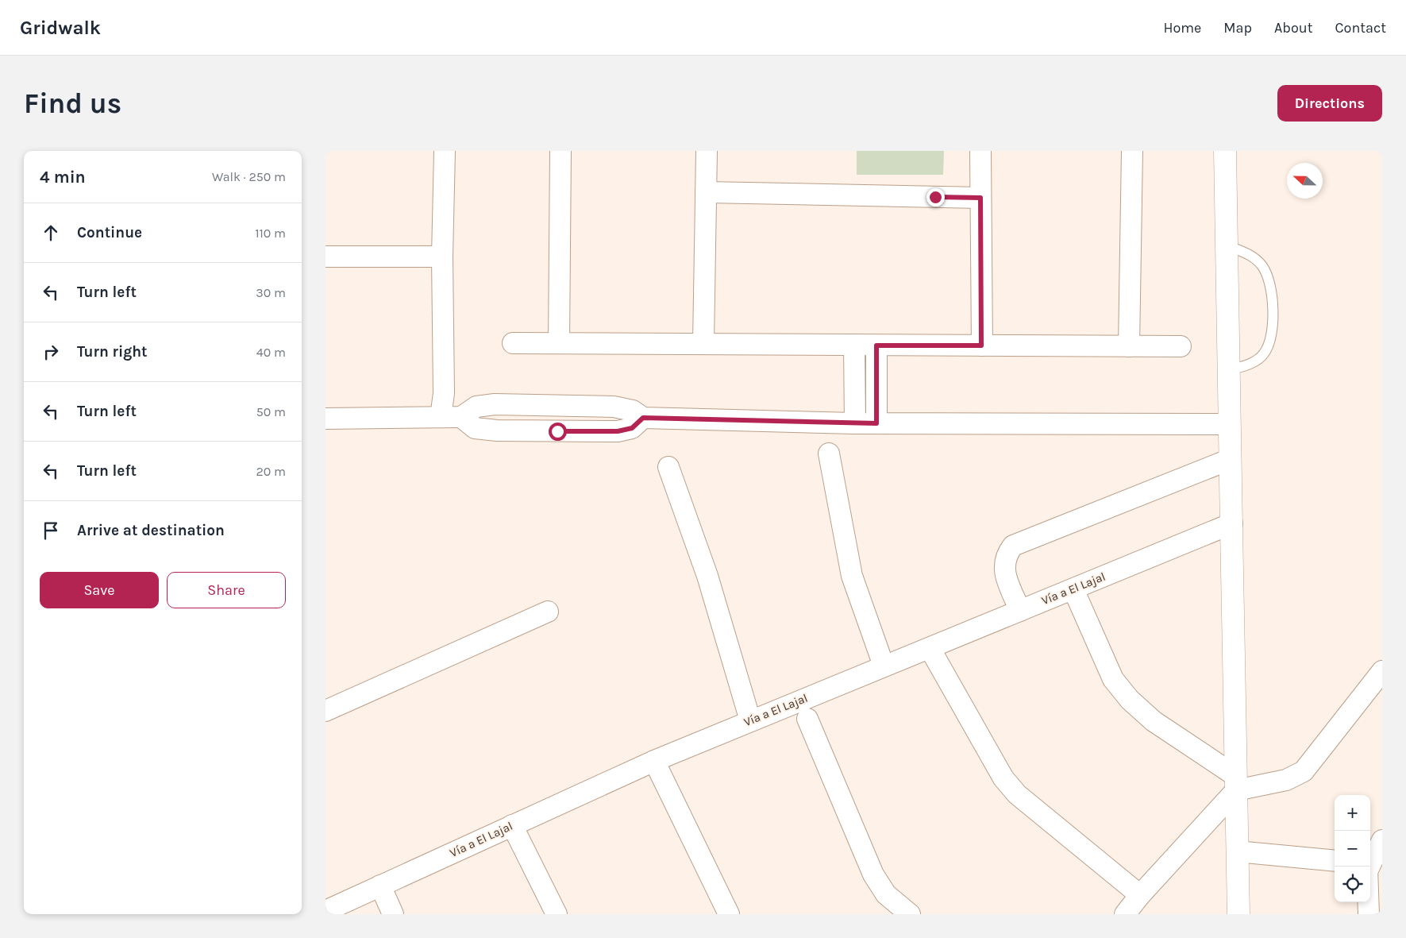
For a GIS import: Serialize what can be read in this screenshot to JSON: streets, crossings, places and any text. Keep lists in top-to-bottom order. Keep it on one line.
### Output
{"streets":{"street":["Vía a El Lajal"]},"north":"left","page":{"header":"Gridwalk","nav":["Home","Map","About","Contact"],"buttons":["Directions",["Save","Share"]],"title":"Find us","heading":["4 min","Walk · 250 m"],"list":[["Continue","110 m"],["Turn left","30 m"],["Turn right","40 m"],["Turn left","50 m"],["Turn left","20 m"],"Arrive at destination"],"map_buttons":["+","−"]}}
